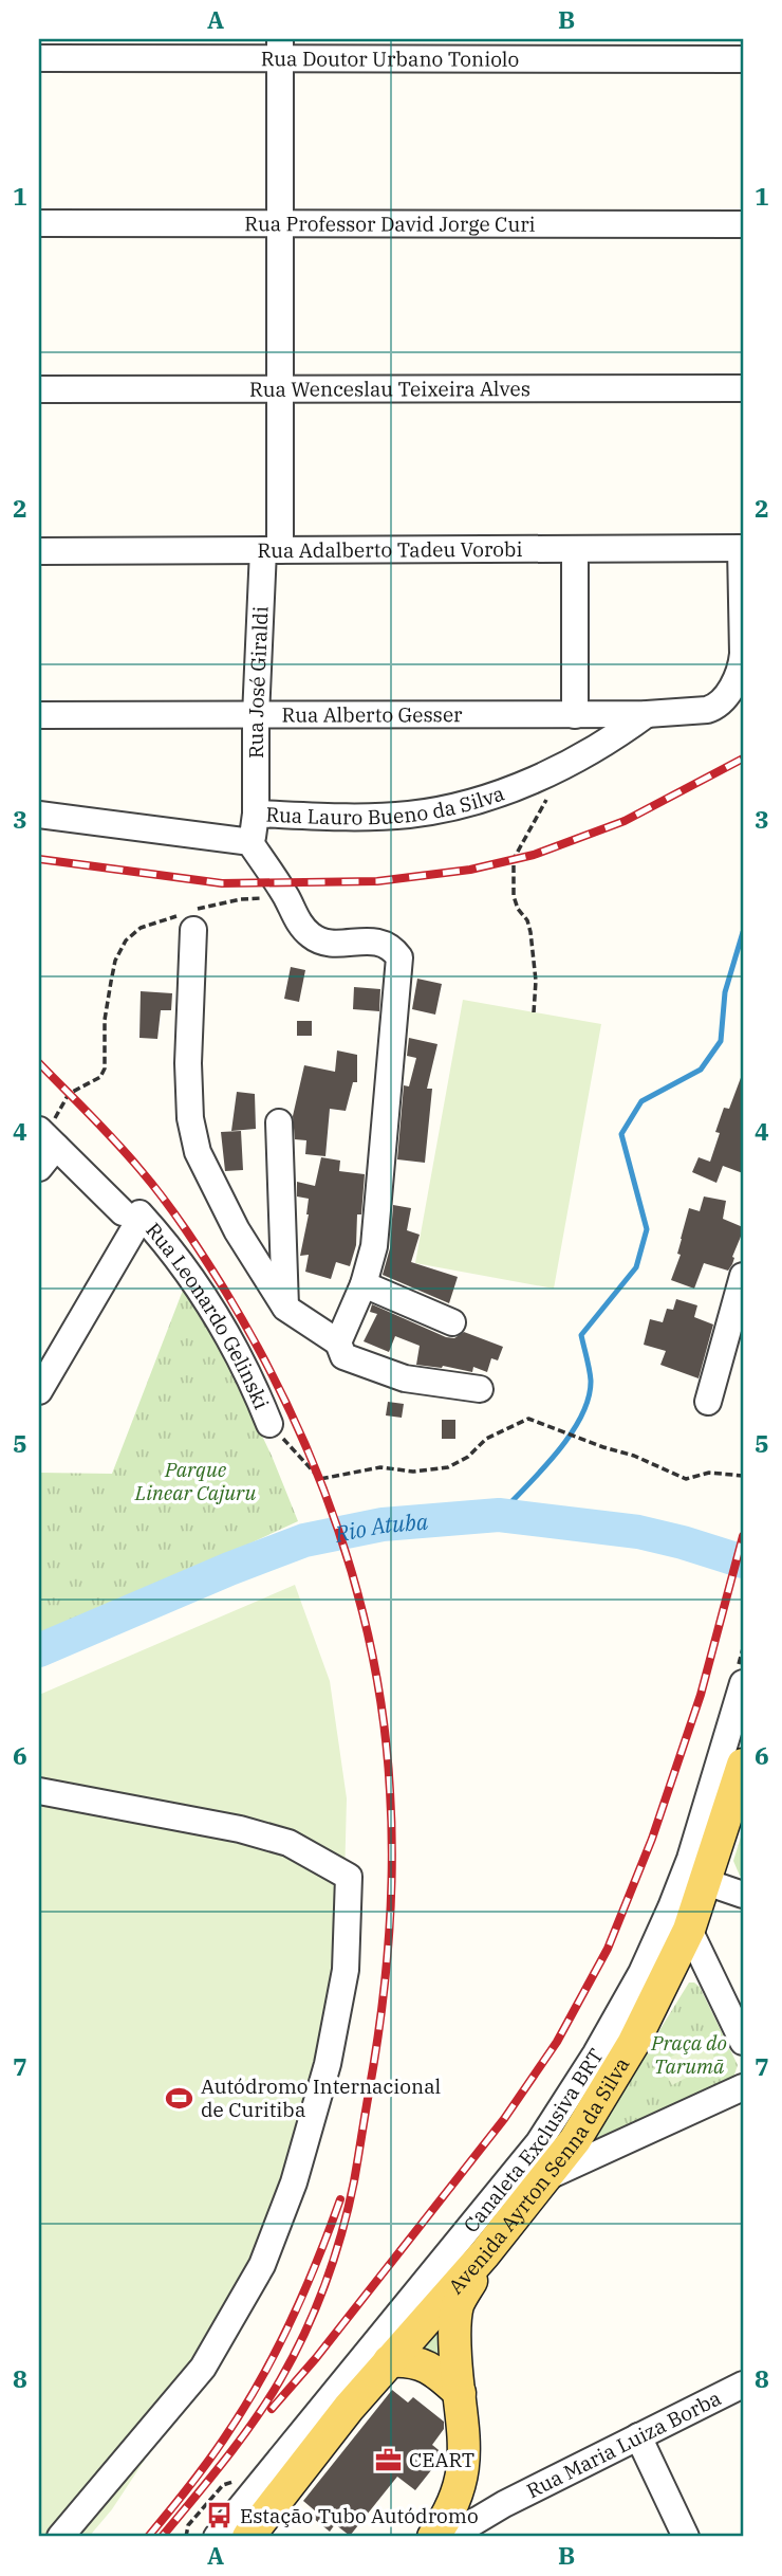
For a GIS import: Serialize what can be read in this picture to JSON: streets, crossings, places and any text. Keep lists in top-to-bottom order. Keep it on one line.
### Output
{"streets":{"main road":["Avenida Ayrton Senna da Silva"],"street":["Rua Doutor Urbano Toniolo","Rua Professor David Jorge Curi","Rua Wenceslau Teixeira Alves","Rua Adalberto Tadeu Vorobi","Rua José Giraldi","Rua Alberto Gesser","Rua Lauro Bueno da Silva","Rua Leonardo Gelinski","Canaleta Exclusiva BRT","Rua Maria Luiza Borba"]},"crossings":[["Rua Doutor Urbano Toniolo","Rua José Giraldi"],["Rua Professor David Jorge Curi","Rua José Giraldi"],["Rua Wenceslau Teixeira Alves","Rua José Giraldi"],["Rua Adalberto Tadeu Vorobi","Rua José Giraldi"],["Rua Adalberto Tadeu Vorobi","Rua Alberto Gesser"],["Rua José Giraldi","Rua Alberto Gesser"],["Rua José Giraldi","Rua Lauro Bueno da Silva"],["Rua Alberto Gesser","Rua Lauro Bueno da Silva"]],"water":["Rio Atuba"],"parks":["Parque Linear Cajuru","Praça do Tarumã"],"places":{"sports":["Autódromo Internacional de Curitiba"],"office":["CEART"],"bus stop":["Estação Tubo Autódromo"]},"grid":{"columns":["A","B"],"rows":["1","2","3","4","5","6","7","8"]}}
